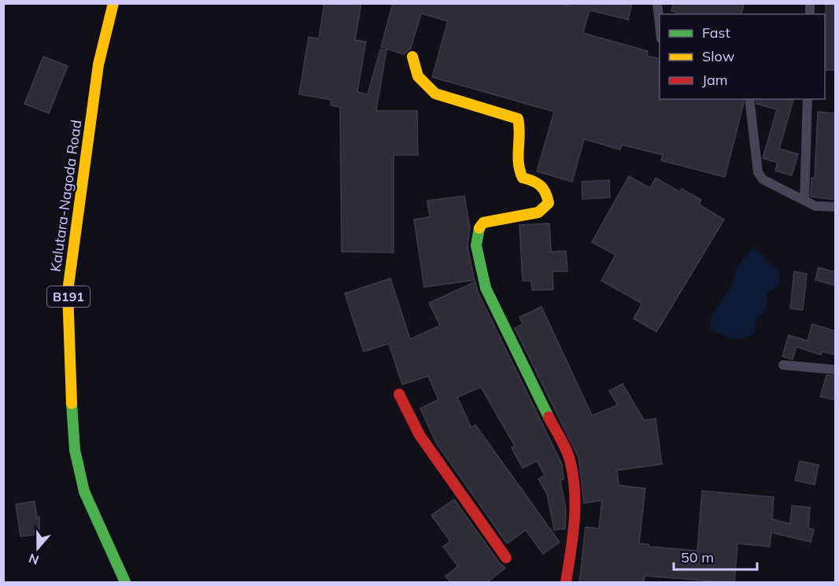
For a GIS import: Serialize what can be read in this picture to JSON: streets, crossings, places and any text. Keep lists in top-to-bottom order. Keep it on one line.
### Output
{"streets":{"street":["Kalutara-Nagoda Road","B191"]},"legend":["Fast","Slow","Jam"],"scale_bar":"50 m","north":"bottom"}
